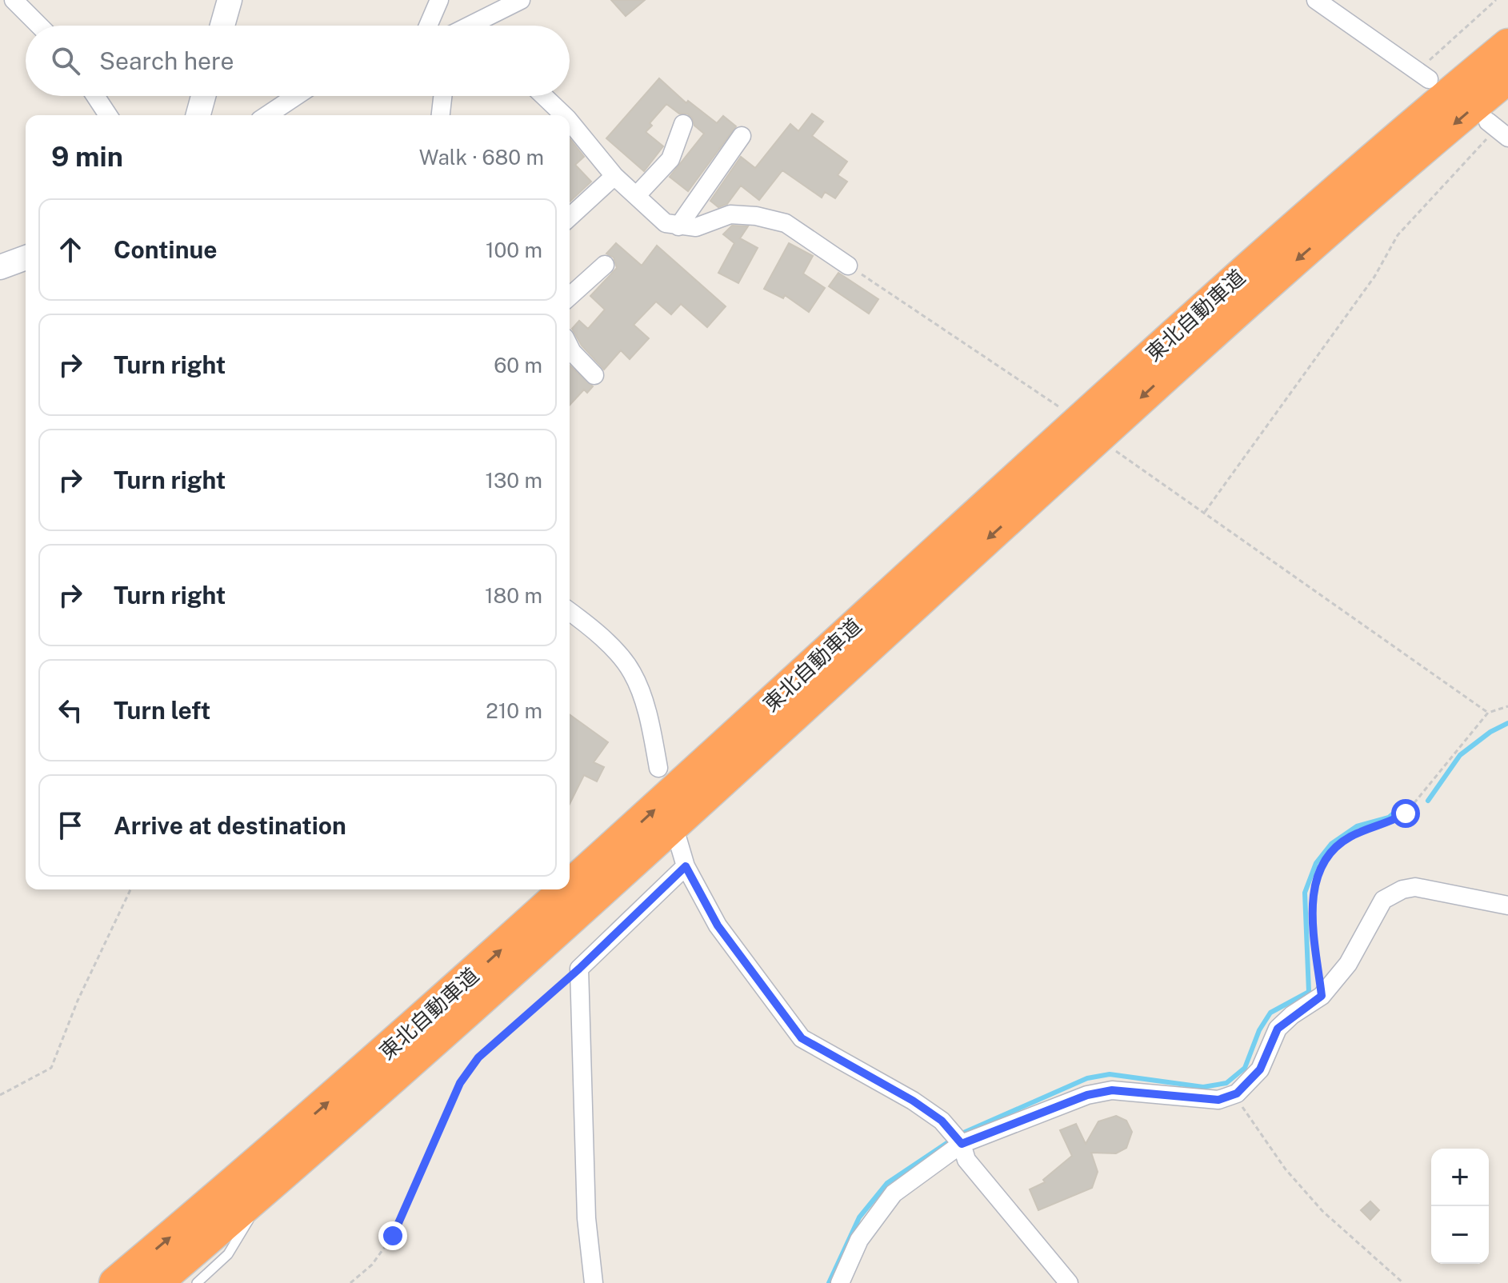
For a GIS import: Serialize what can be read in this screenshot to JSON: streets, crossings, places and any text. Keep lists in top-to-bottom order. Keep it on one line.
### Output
{"streets":{"highway":["東北自動車道"]},"page":{"search":"Search here","heading":["9 min","Walk · 680 m"],"list":[["Continue","100 m"],["Turn right","60 m"],["Turn right","130 m"],["Turn right","180 m"],["Turn left","210 m"],"Arrive at destination"],"map_buttons":["+","−"]}}
